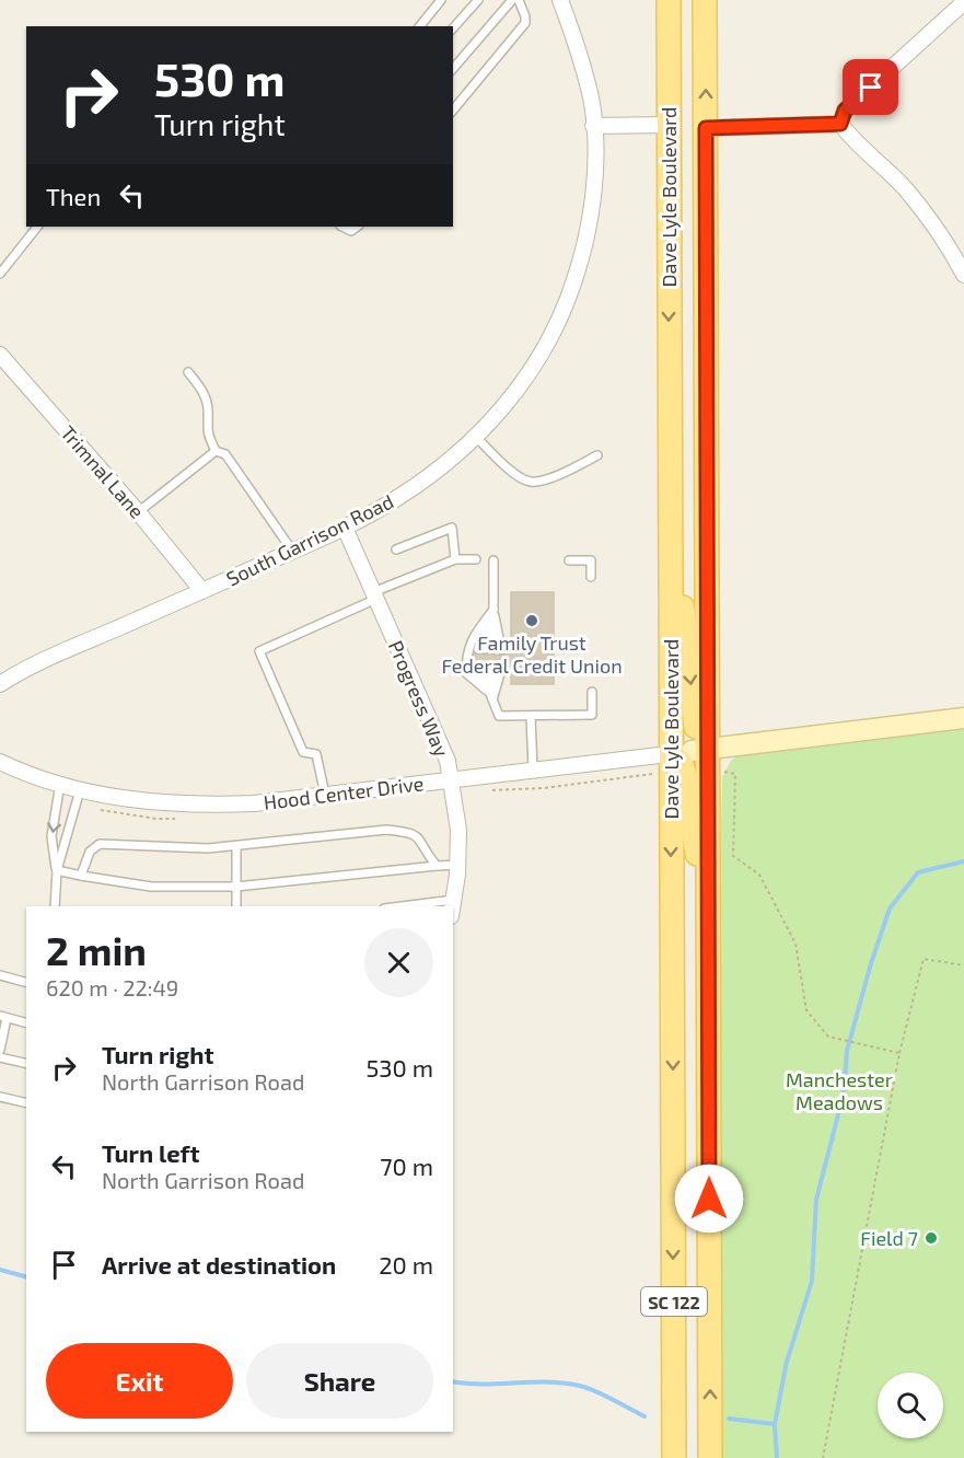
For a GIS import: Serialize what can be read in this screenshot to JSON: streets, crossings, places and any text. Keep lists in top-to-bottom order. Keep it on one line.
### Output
{"streets":{"main road":["Dave Lyle Boulevard","SC 122"],"street":["Trimnal Lane","South Garrison Road","Progress Way","Hood Center Drive"]},"crossings":[["Dave Lyle Boulevard","Hood Center Drive"],["Trimnal Lane","South Garrison Road"],["South Garrison Road","Progress Way"],["Progress Way","Hood Center Drive"]],"parks":["Manchester Meadows"],"places":["Family Trust Federal Credit Union","Field 7"],"page":{"turn":["530 m","Turn right"],"then":"Then","heading":["2 min","620 m · 22:49"],"list":[{"name":"Turn right","note":"North Garrison Road","value":"530 m"},{"name":"Turn left","note":"North Garrison Road","value":"70 m"},{"name":"Arrive at destination","value":"20 m"}],"buttons":["Exit","Share"]}}
